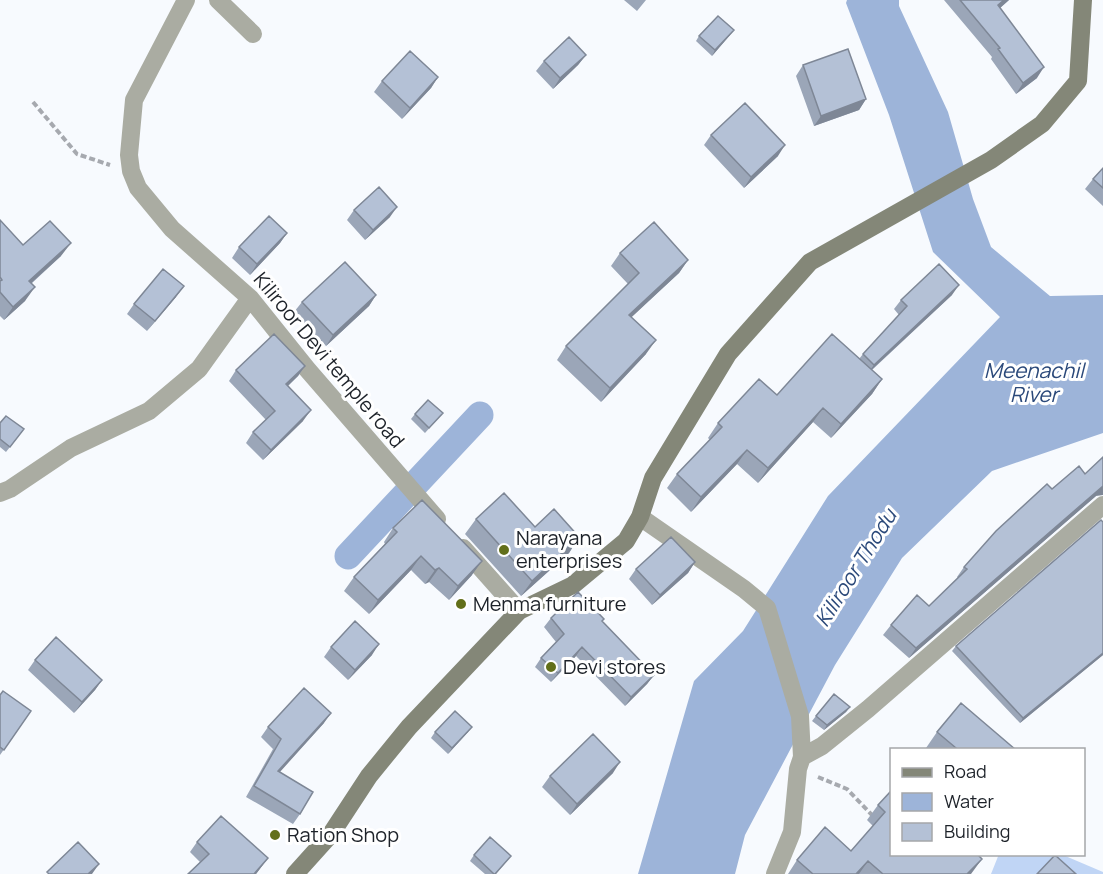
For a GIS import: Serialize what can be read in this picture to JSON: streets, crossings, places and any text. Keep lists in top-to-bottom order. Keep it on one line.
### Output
{"streets":{"street":["Kiliroor Devi temple road"]},"water":["Meenachil River","Kiliroor Thodu"],"places":["Narayana enterprises","Menma furniture","Devi stores","Ration Shop"],"legend":["Road","Water","Building"]}
